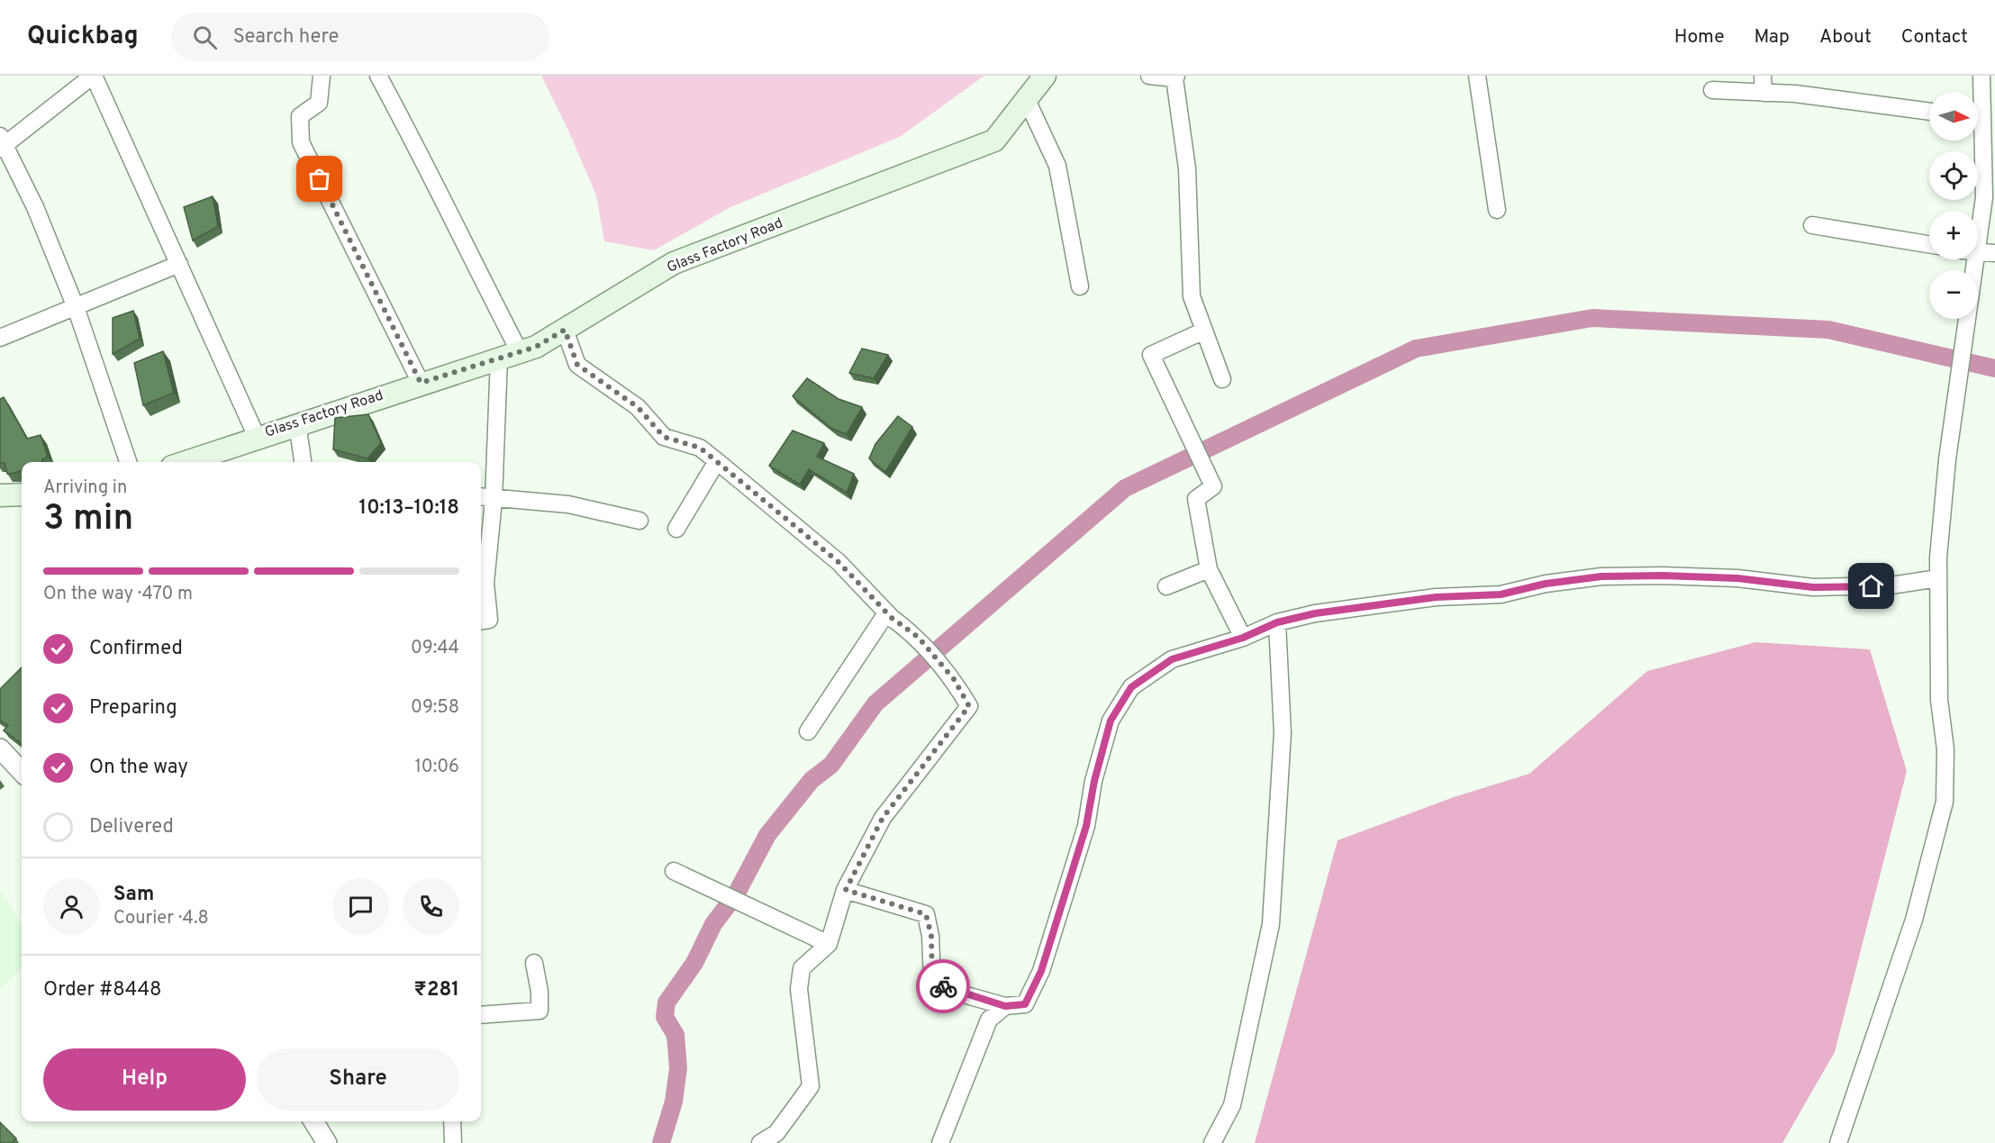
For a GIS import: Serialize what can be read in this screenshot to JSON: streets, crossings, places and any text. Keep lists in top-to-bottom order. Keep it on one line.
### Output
{"streets":{"main road":["Glass Factory Road"]},"north":"right","page":{"header":"Quickbag","search":"Search here","nav":["Home","Map","About","Contact"],"map_buttons":["+","−"],"heading":["3 min","Arriving in","10:13–10:18"],"panel":["Sam","Courier · 4.8","Order #8448","₹281"],"bar":"On the way · 470 m","list":[["Confirmed","09:44"],["Preparing","09:58"],["On the way","10:06"],"Delivered"],"buttons":["Help","Share"]}}
